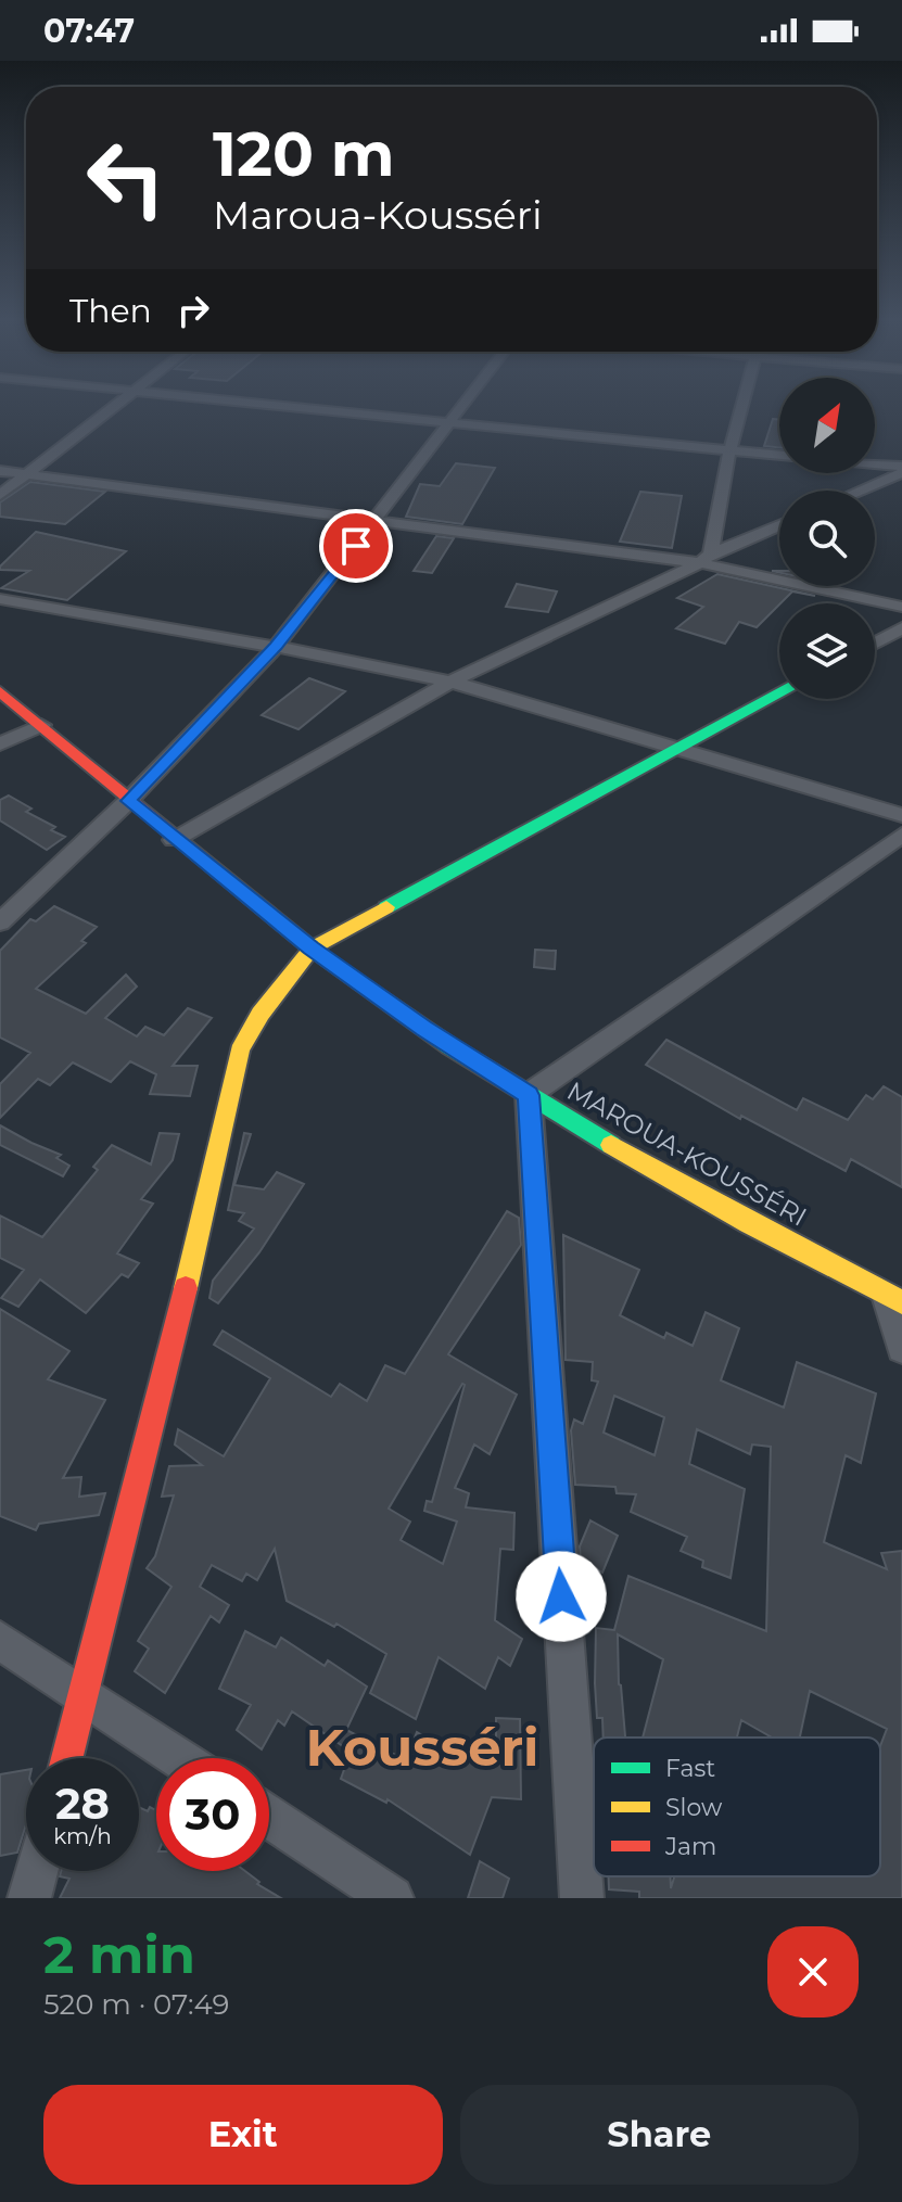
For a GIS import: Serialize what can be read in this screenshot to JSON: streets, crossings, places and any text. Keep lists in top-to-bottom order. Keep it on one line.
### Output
{"streets":{"main road":["MAROUA-KOUSSÉRI"]},"districts":["Kousséri"],"legend":["Fast","Slow","Jam"],"north":"top right","page":{"status":"07:47","turn":["120 m","Maroua-Kousséri"],"then":"Then","speed":"28 km/h","limit":"30","heading":["2 min","520 m · 07:49"],"buttons":["Exit","Share"]}}
